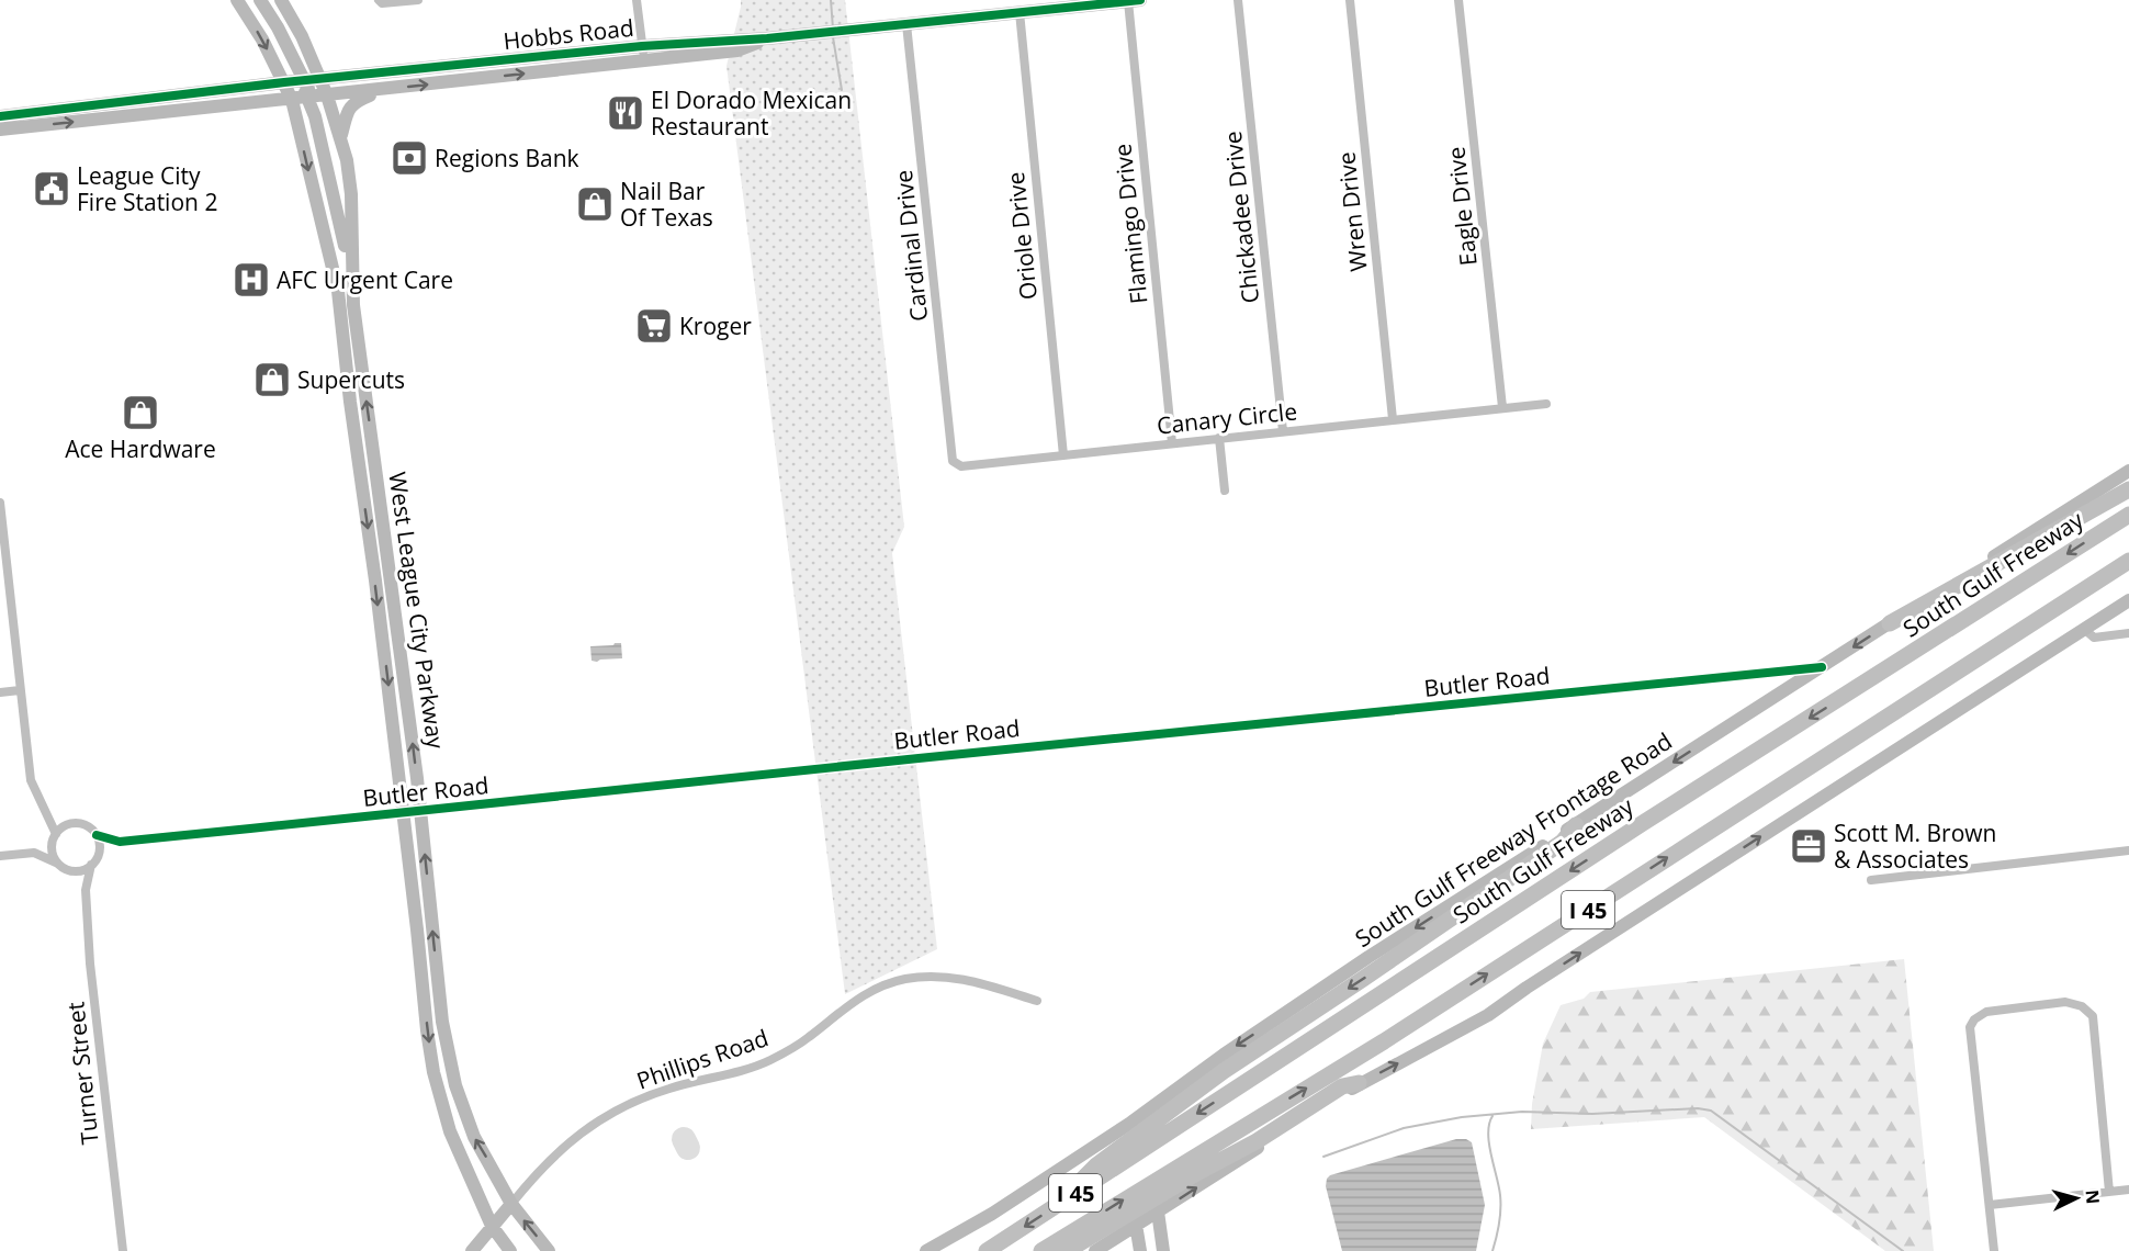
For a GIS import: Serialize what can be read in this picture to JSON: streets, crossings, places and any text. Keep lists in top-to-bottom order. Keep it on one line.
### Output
{"streets":{"highway":["South Gulf Freeway","I 45"],"main road":["Hobbs Road","West League City Parkway","South Gulf Freeway Frontage Road"],"street":["Eagle Drive","Wren Drive","Chickadee Drive","Flamingo Drive","Oriole Drive","Cardinal Drive","Canary Circle","Butler Road","Phillips Road","Turner Street"]},"crossings":[["Hobbs Road","Flamingo Drive"],["Hobbs Road","Oriole Drive"],["Hobbs Road","Cardinal Drive"],["Hobbs Road","West League City Parkway"],["Eagle Drive","Canary Circle"],["Wren Drive","Canary Circle"],["Chickadee Drive","Canary Circle"],["Flamingo Drive","Canary Circle"],["Oriole Drive","Canary Circle"],["Cardinal Drive","Canary Circle"],["West League City Parkway","Butler Road"],["West League City Parkway","Phillips Road"],["Butler Road","South Gulf Freeway Frontage Road"],["Butler Road","Turner Street"]],"places":{"restaurant":["El Dorado Mexican Restaurant"],"bank":["Regions Bank"],"public building":["League City Fire Station 2"],"shop":["Nail Bar Of Texas","Supercuts","Ace Hardware"],"hospital":["AFC Urgent Care"],"supermarket":["Kroger"],"office":["Scott M. Brown & Associates"]},"north":"right"}
